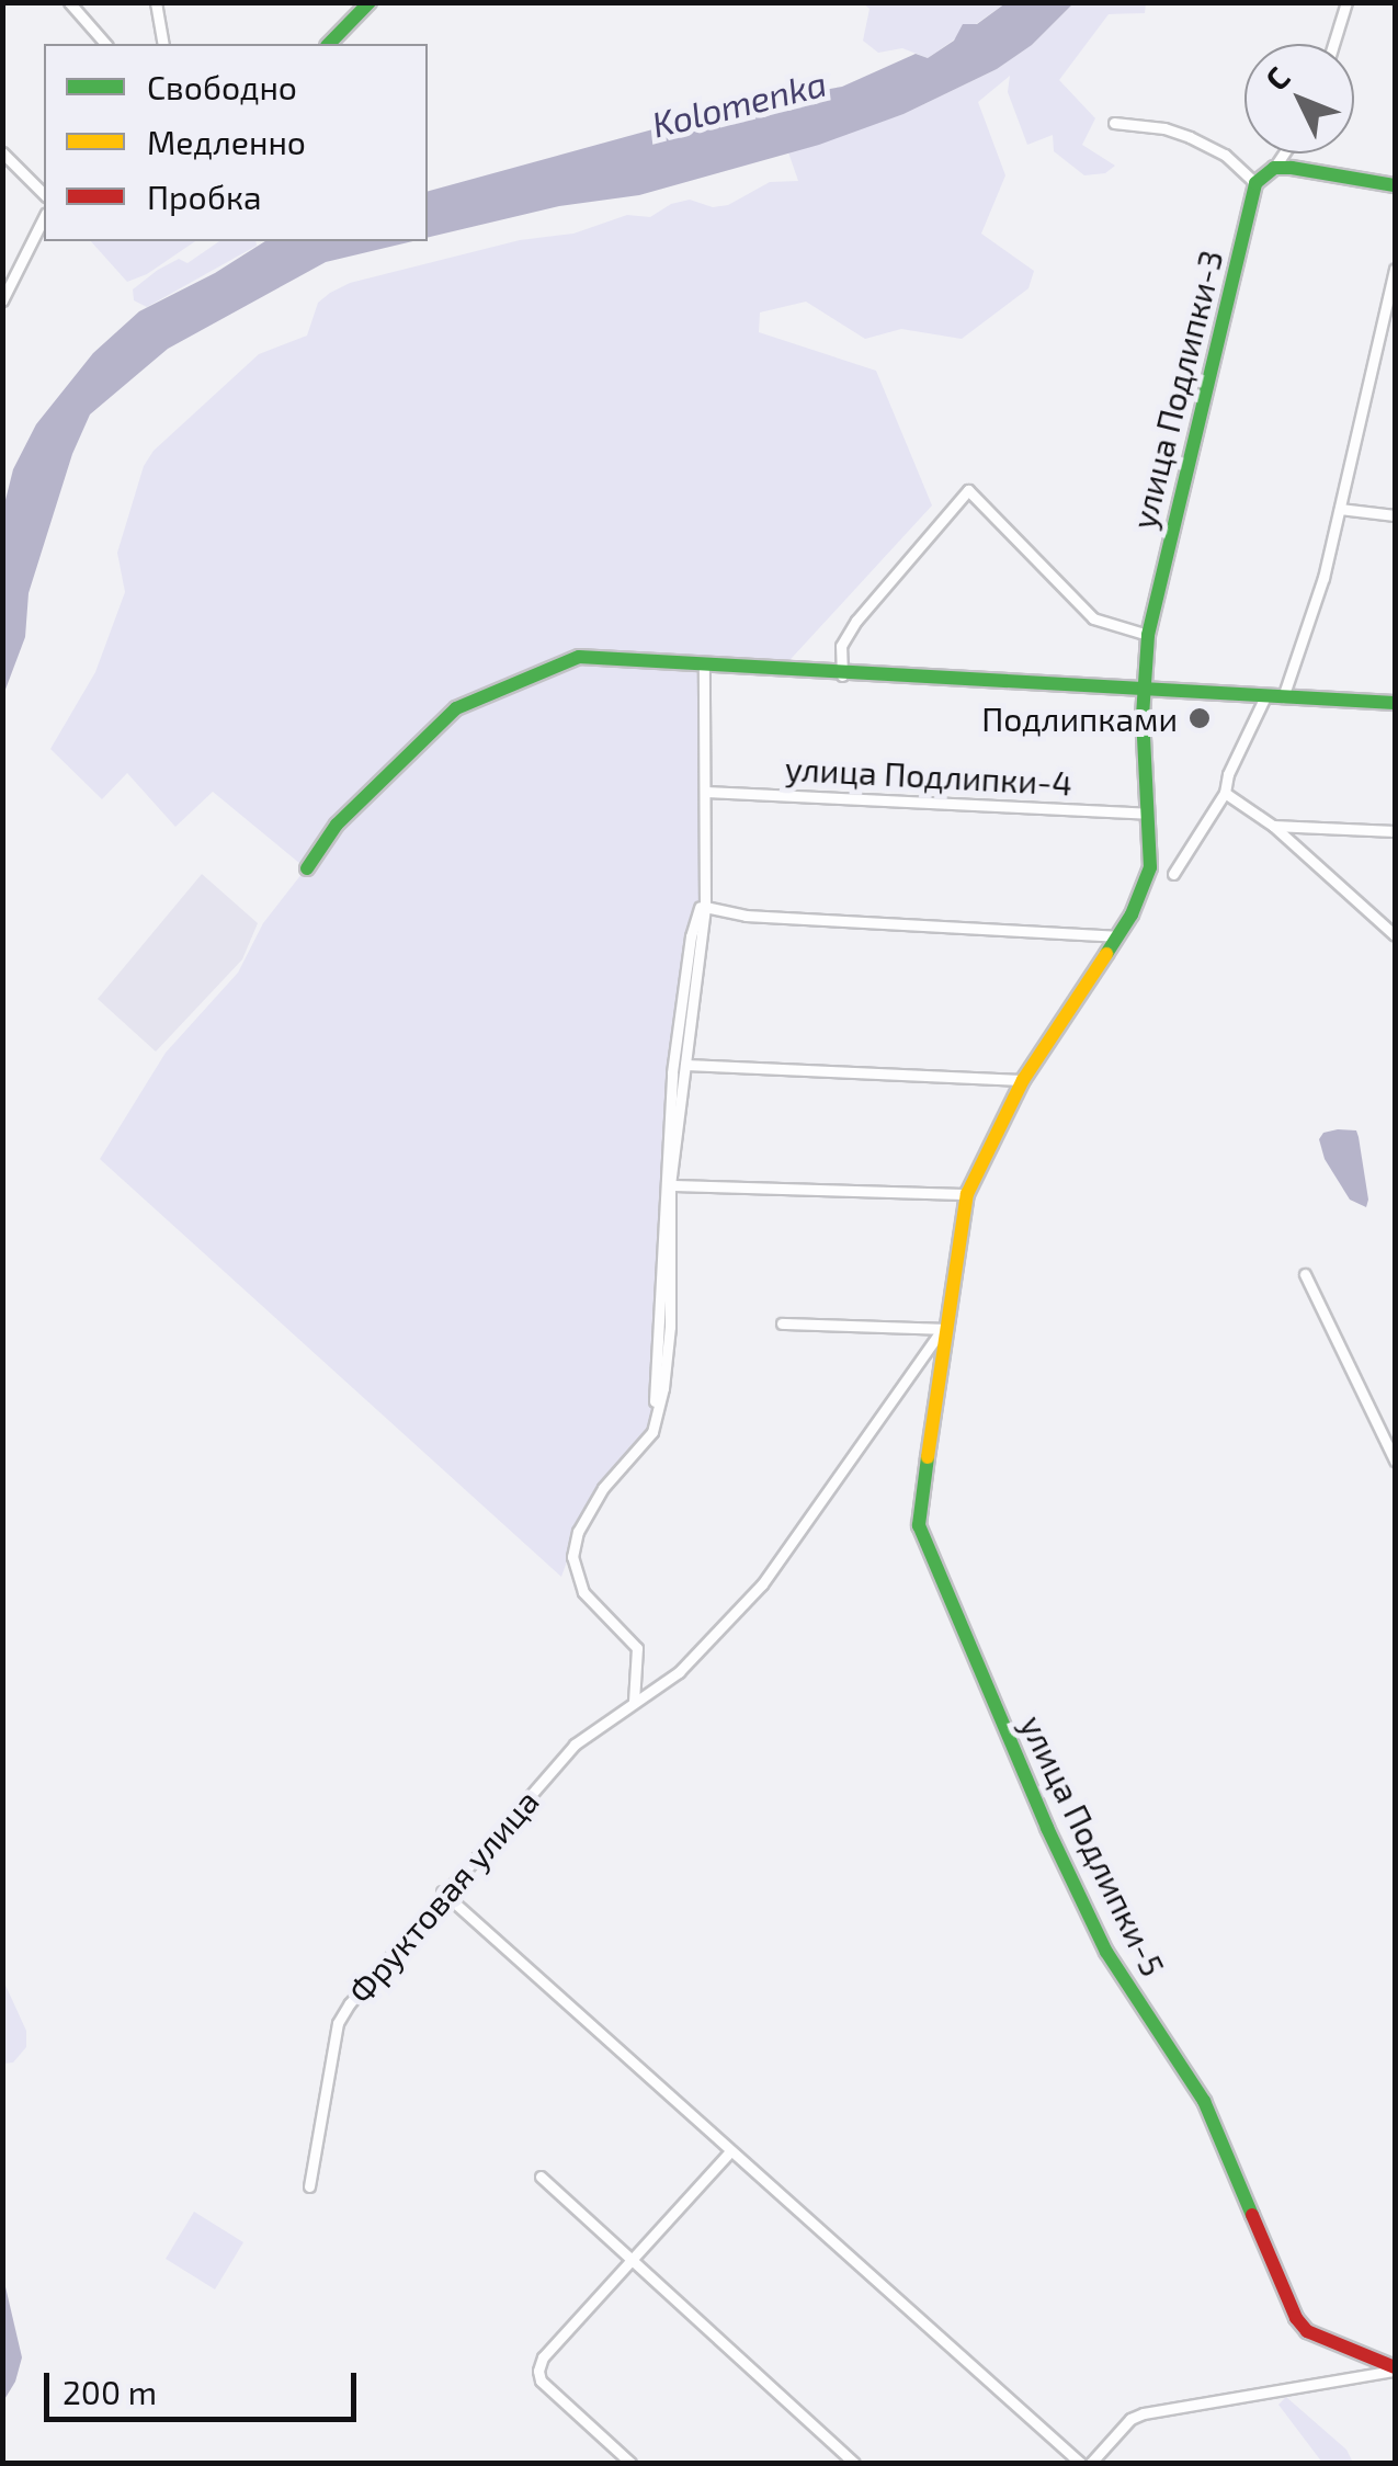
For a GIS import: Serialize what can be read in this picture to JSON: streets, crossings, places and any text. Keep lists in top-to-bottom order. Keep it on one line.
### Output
{"streets":{"street":["улица Подлипки-3","улица Подлипки-4","улица Подлипки-5","Фруктовая улица"]},"crossings":[["улица Подлипки-5","Фруктовая улица"]],"water":["Kolomenka"],"places":["Подлипками"],"legend":["Свободно","Медленно","Пробка"],"scale_bar":"200 m","north":"top left"}
